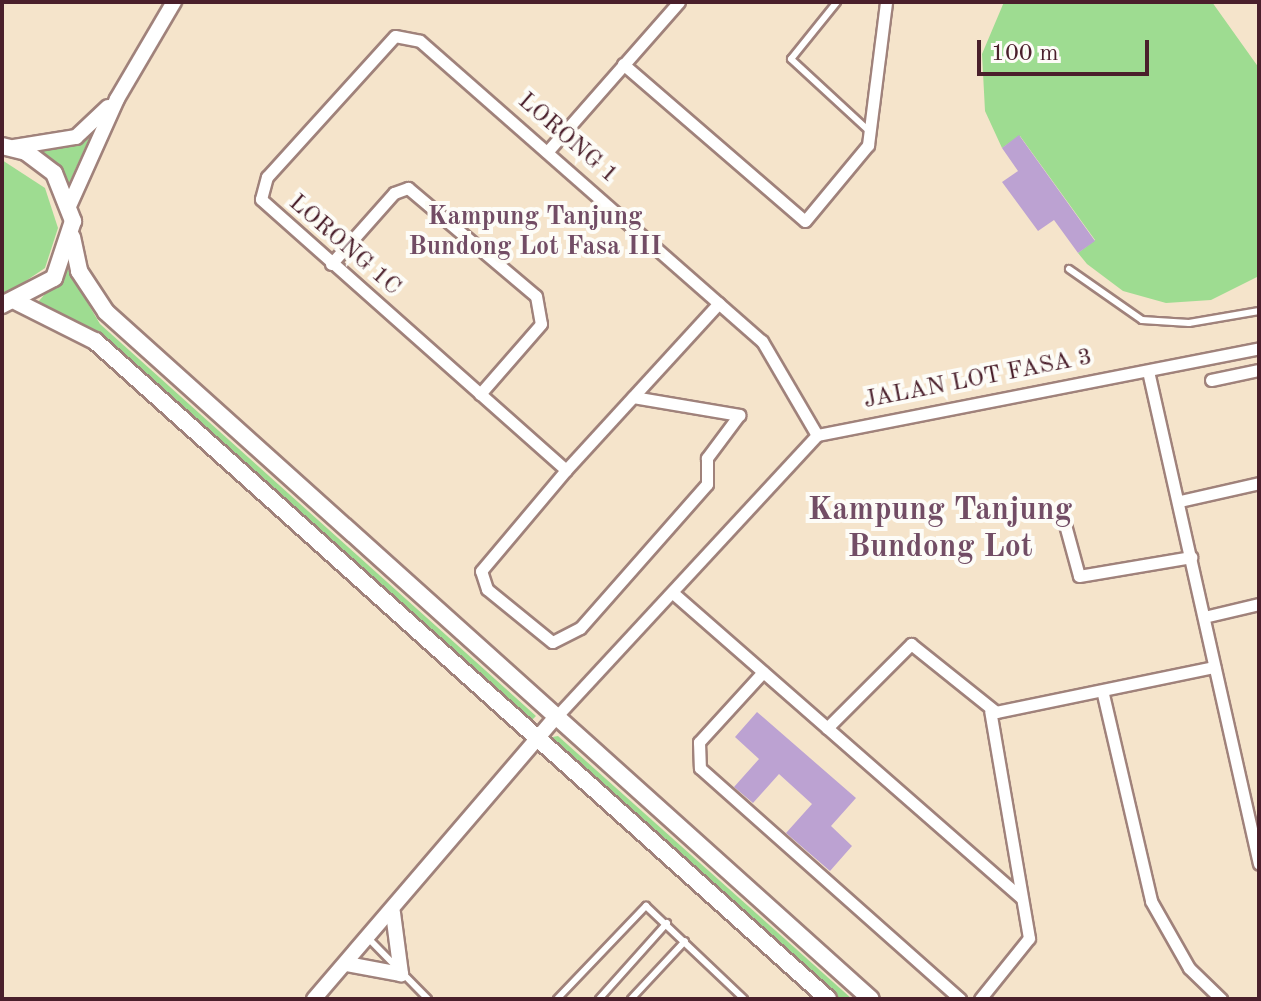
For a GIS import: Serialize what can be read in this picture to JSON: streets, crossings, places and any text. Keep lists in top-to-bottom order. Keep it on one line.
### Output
{"streets":{"street":["LORONG 1","LORONG 1C","JALAN LOT FASA 3"]},"crossings":[["LORONG 1","LORONG 1C"],["LORONG 1","JALAN LOT FASA 3"]],"districts":["Kampung Tanjung Bundong Lot Fasa III","Kampung Tanjung Bundong Lot"],"scale_bar":"100 m"}
